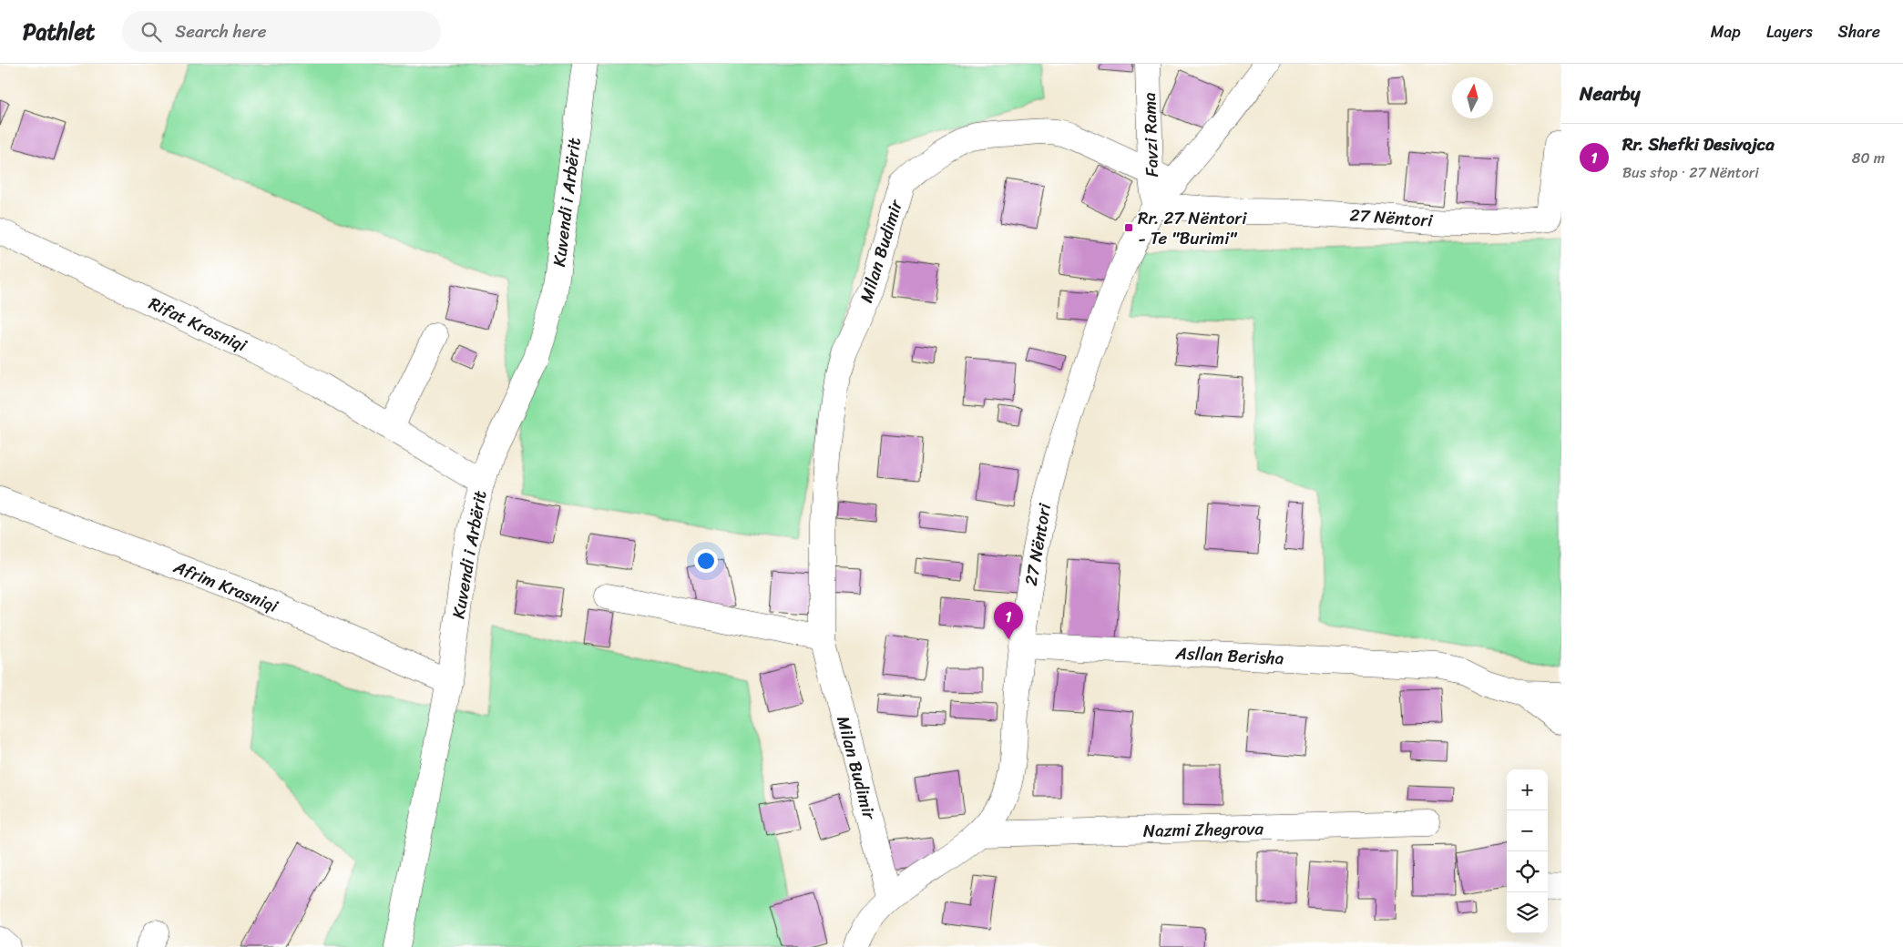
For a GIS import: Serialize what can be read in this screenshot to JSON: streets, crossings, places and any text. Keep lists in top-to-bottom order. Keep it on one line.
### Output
{"streets":{"street":["Favzi Rama","Kuvendi i Arbërit","27 Nëntori","Milan Budimir","Rifat Krasniqi","Afrim Krasniqi","Asllan Berisha","Nazmi Zhegrova"]},"crossings":[["Favzi Rama","27 Nëntori"],["Favzi Rama","Milan Budimir"],["Kuvendi i Arbërit","Rifat Krasniqi"],["Kuvendi i Arbërit","Afrim Krasniqi"],["27 Nëntori","Milan Budimir"],["27 Nëntori","Asllan Berisha"],["27 Nëntori","Nazmi Zhegrova"]],"places":{"transit":["Rr. 27 Nëntori - Te \"Burimi\""]},"north":"top","page":{"header":"Pathlet","search":"Search here","nav":["Map","Layers","Share"],"heading":"Nearby","list":[{"mark":"1","name":"Rr. Shefki Desivojca","note":"Bus stop · 27 Nëntori","value":"80 m"}],"pins":"1","map_buttons":["+","−"]}}
